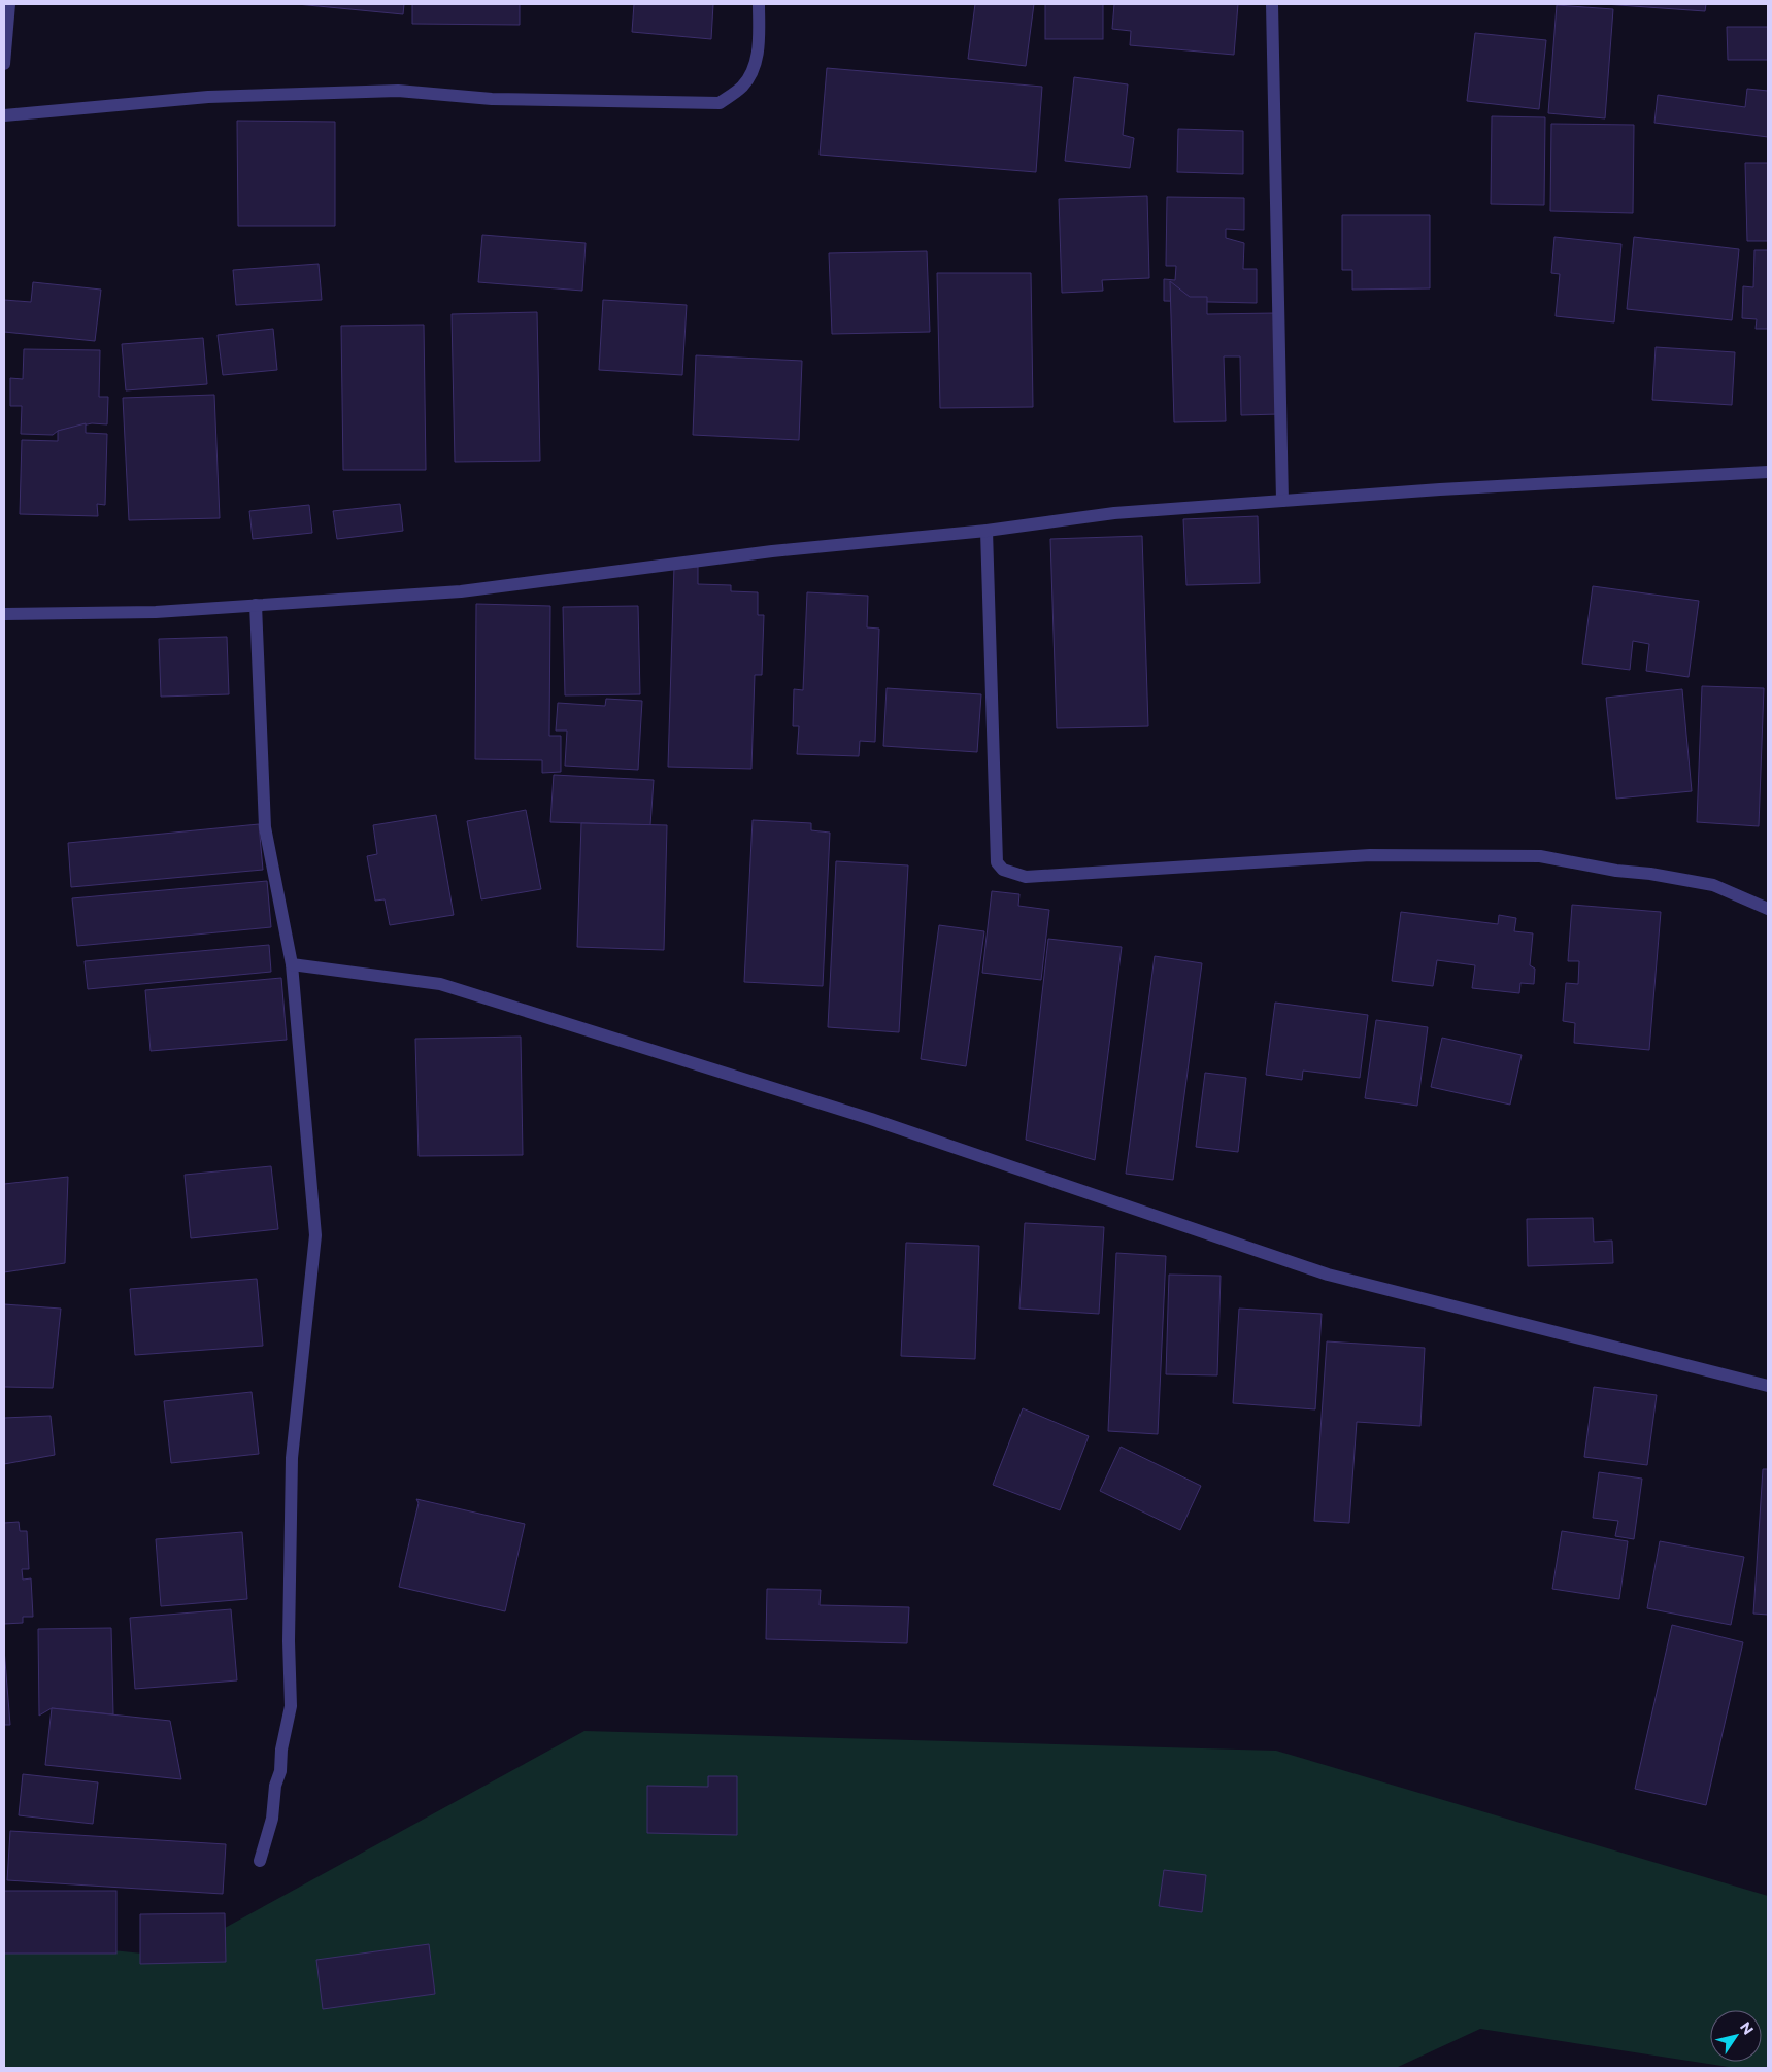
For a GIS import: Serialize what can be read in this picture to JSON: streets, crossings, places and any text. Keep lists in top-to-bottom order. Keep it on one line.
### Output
{"north":"top right"}
